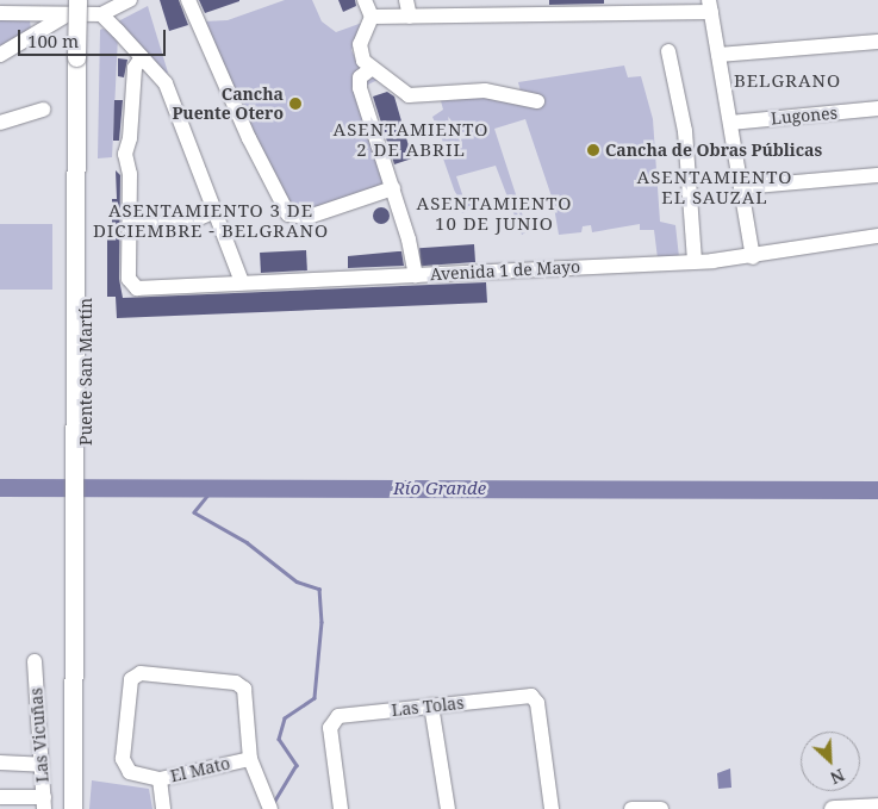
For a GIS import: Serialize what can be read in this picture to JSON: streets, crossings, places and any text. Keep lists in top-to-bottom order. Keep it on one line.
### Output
{"streets":{"main road":["Puente San Martín"],"street":["Lugones","Avenida 1 de Mayo","Las Tolas","Las Vicuñas","El Mato"]},"districts":["BELGRANO","ASENTAMIENTO 2 DE ABRIL","ASENTAMIENTO EL SAUZAL","ASENTAMIENTO 10 DE JUNIO","ASENTAMIENTO 3 DE DICIEMBRE - BELGRANO"],"water":["Río Grande"],"places":["Cancha Puente Otero","Cancha de Obras Públicas"],"scale_bar":"100 m","north":"bottom right"}
